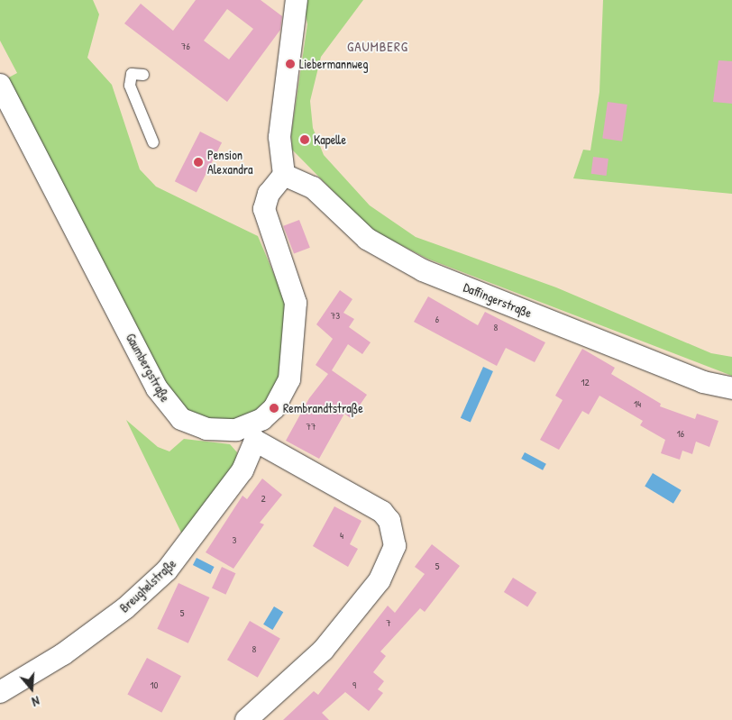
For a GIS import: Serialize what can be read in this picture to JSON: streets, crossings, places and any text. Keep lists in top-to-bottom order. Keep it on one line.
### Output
{"streets":{"street":["Daffingerstraße","Gaumbergstraße","Breughelstraße"]},"crossings":[["Daffingerstraße","Gaumbergstraße"],["Gaumbergstraße","Breughelstraße"]],"districts":["GAUMBERG"],"places":["Liebermannweg","Kapelle","Pension Alexandra","Rembrandtstraße"],"house_numbers":["76","73","6","8","12","14","77","16","2","4","3","5","5","7","8","10","9"],"north":"bottom"}
